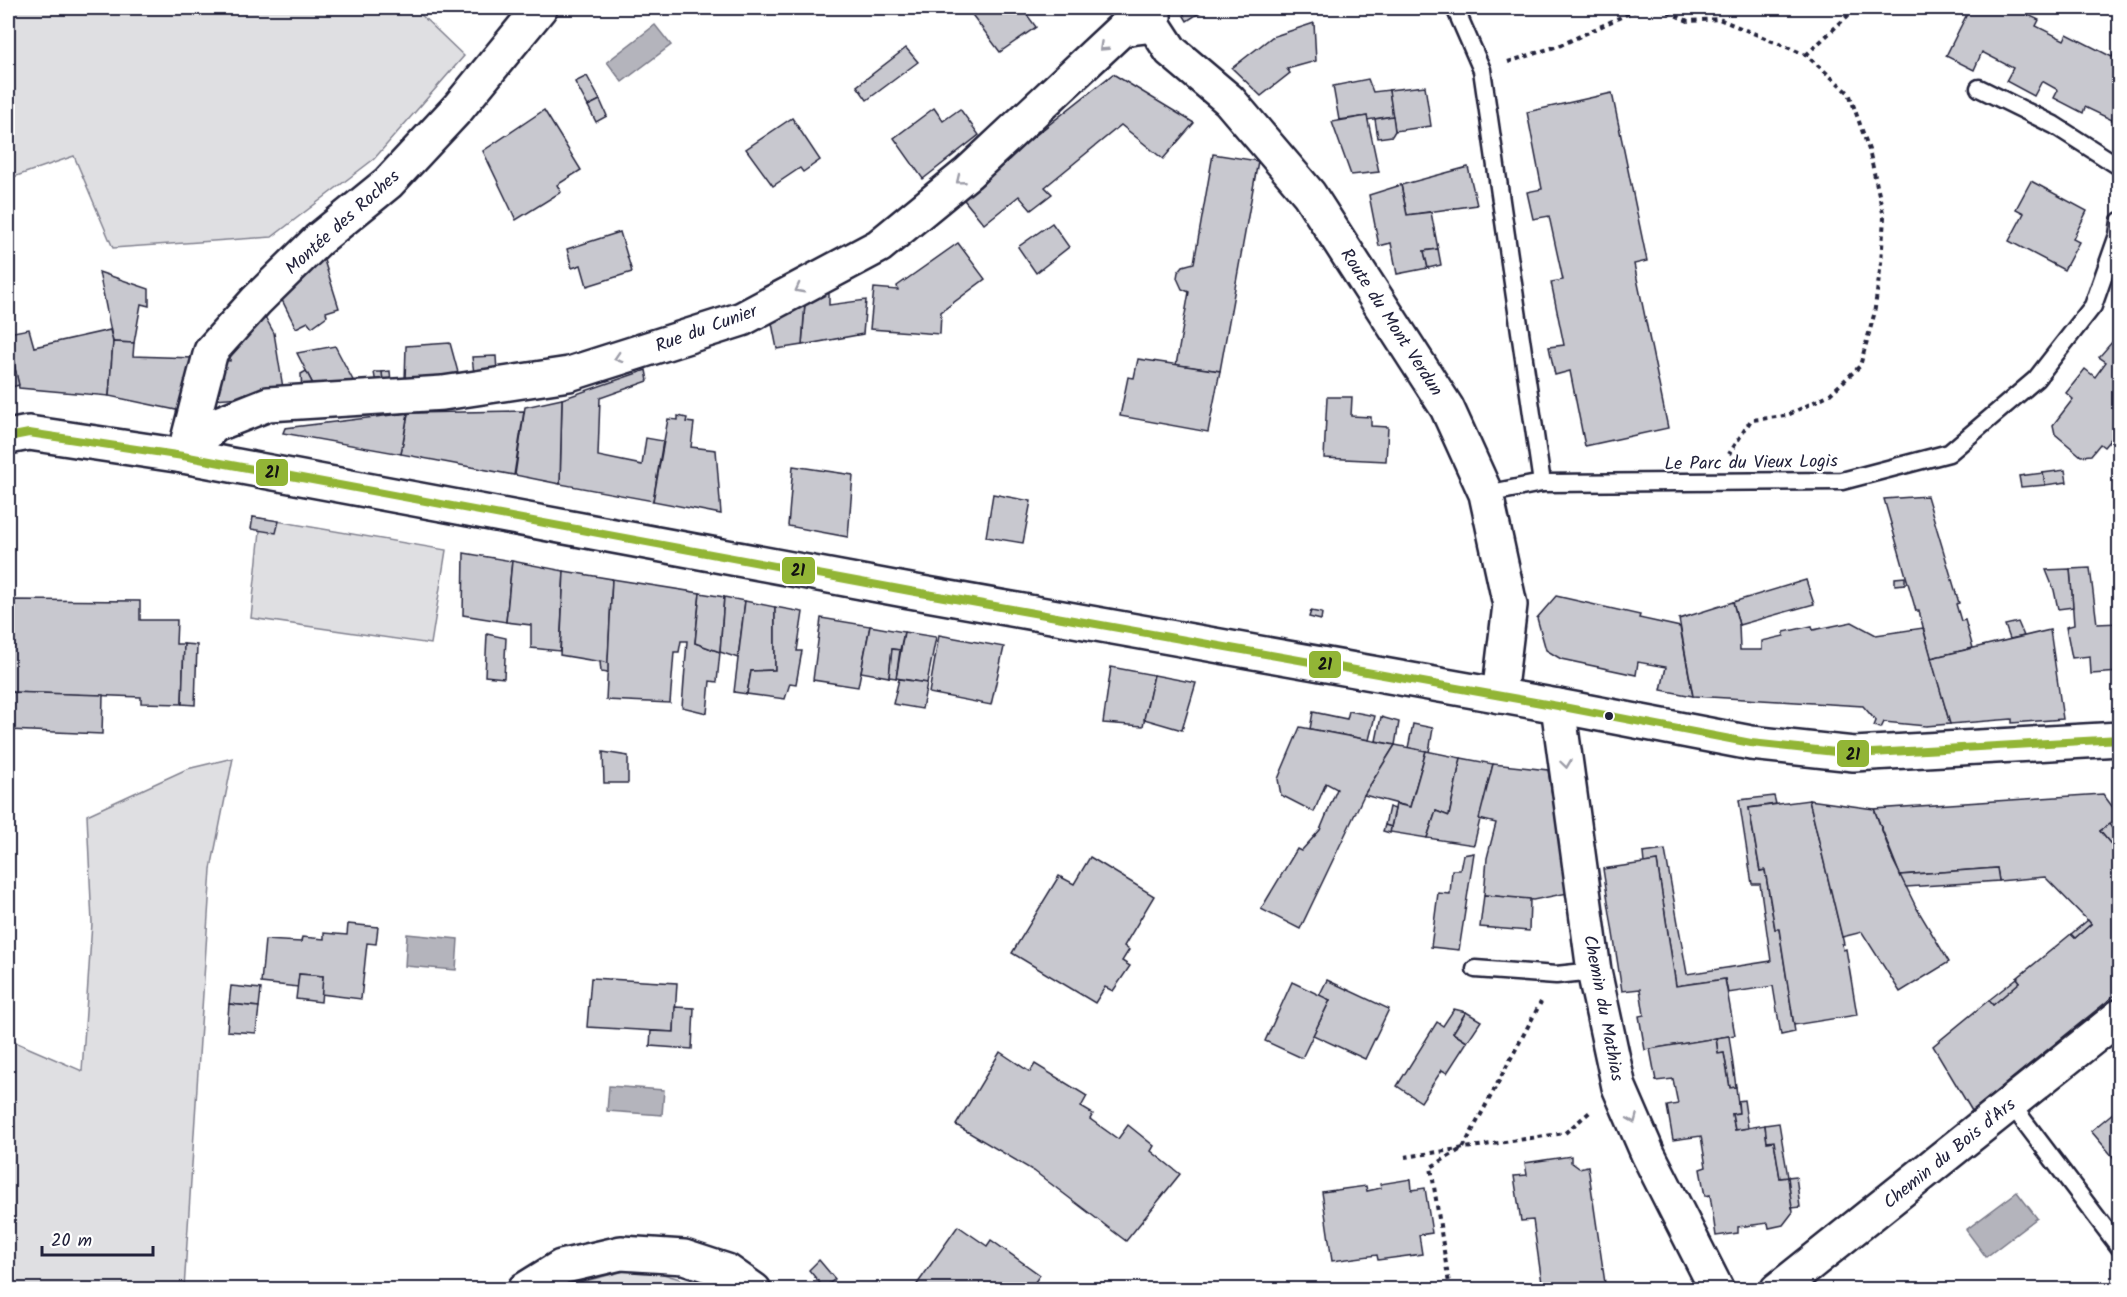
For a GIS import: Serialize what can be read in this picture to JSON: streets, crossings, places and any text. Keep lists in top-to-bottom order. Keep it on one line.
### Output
{"streets":{"street":["Montée des Roches","Route du Mont Verdun","Rue du Cunier","Chemin du Mathias","Chemin du Bois d'Ars"],"lane":["Le Parc du Vieux Logis"]},"crossings":[["Montée des Roches","Rue du Cunier"],["Route du Mont Verdun","Rue du Cunier"],["Route du Mont Verdun","Le Parc du Vieux Logis"]],"one_way":["Rue du Cunier","Chemin du Mathias"],"lines":["transit line 21"],"scale_bar":"20 m"}
